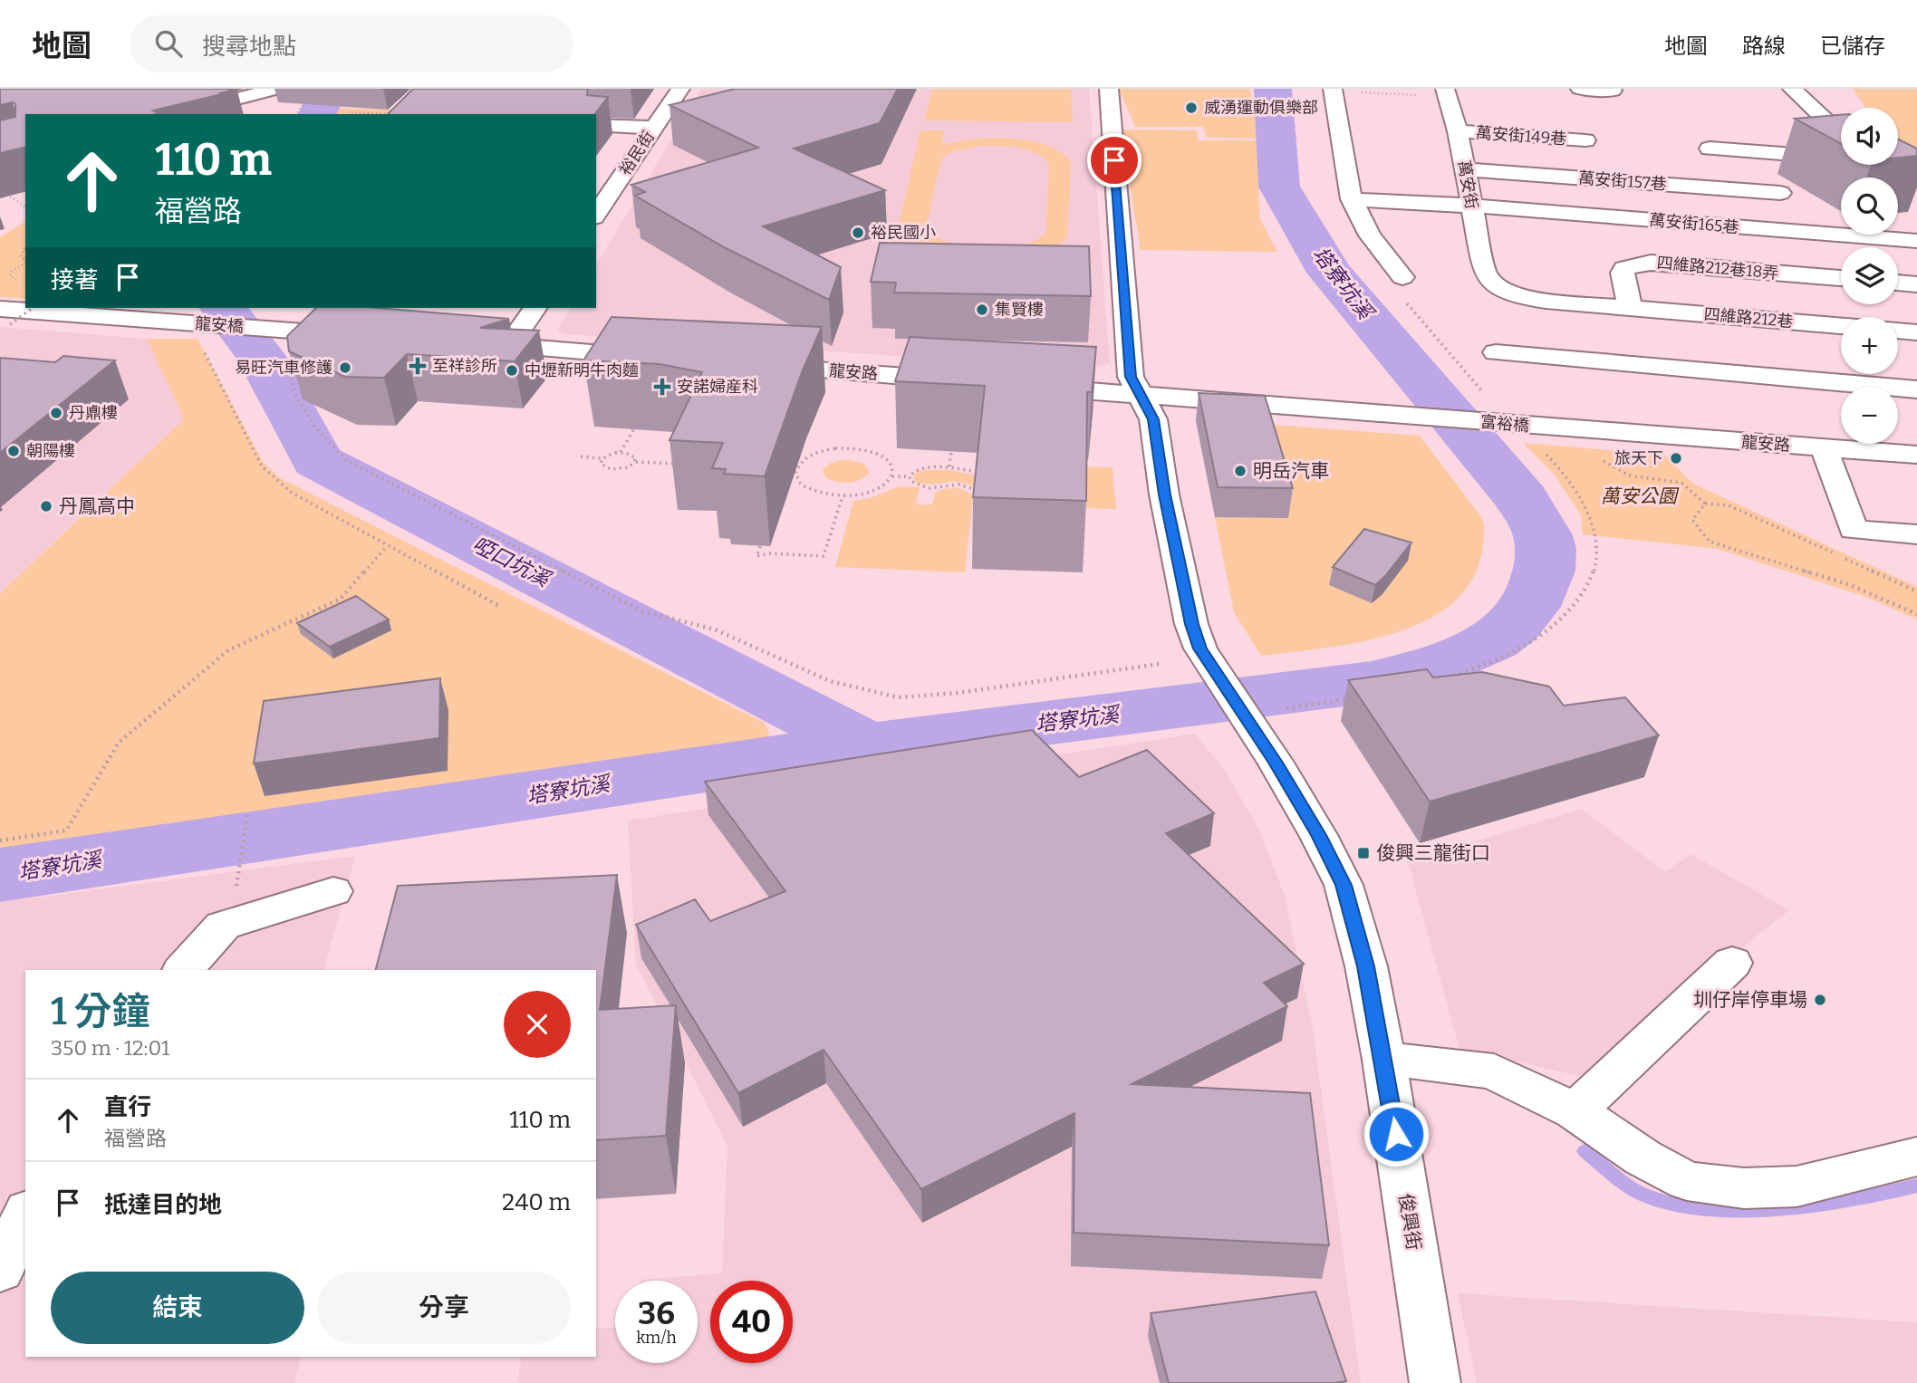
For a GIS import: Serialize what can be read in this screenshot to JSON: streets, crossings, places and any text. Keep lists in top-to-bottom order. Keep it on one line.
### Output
{"streets":{"street":["萬安街149巷","裕民街","萬安街157巷","萬安街","萬安街165巷","四維路212巷18弄","四維路212巷","龍安橋","龍安路","富裕橋","俊興街"]},"crossings":[["萬安街149巷","萬安街"],["萬安街157巷","萬安街"],["萬安街","萬安街165巷"],["萬安街","四維路212巷"],["四維路212巷18弄","四維路212巷"],["龍安路","富裕橋"],["富裕橋","俊興街"]],"water":["塔寮坑溪","啞口坑溪"],"parks":["萬安公園"],"places":{"other":["威湧運動俱樂部","裕民國小","集賢樓","易旺汽車修護","中壢新明牛肉麵","丹鼑樓","朝陽樓","旅天下","明岳汽車","丹鳳高中","圳仔岸停車場"],"health":["至祥診所","安諾婦産科"],"transit":["俊興三龍街口"]},"page":{"header":"地圖","search":"搜尋地點","nav":["地圖","路線","已儲存"],"map_buttons":["+","−"],"turn":["110 m","福營路"],"then":"接著","heading":["1 分鐘","350 m · 12:01"],"list":[{"name":"直行","note":"福營路","value":"110 m"},{"name":"抵達目的地","value":"240 m"}],"buttons":["結束","分享"],"speed":"36 km/h","limit":"40"}}
